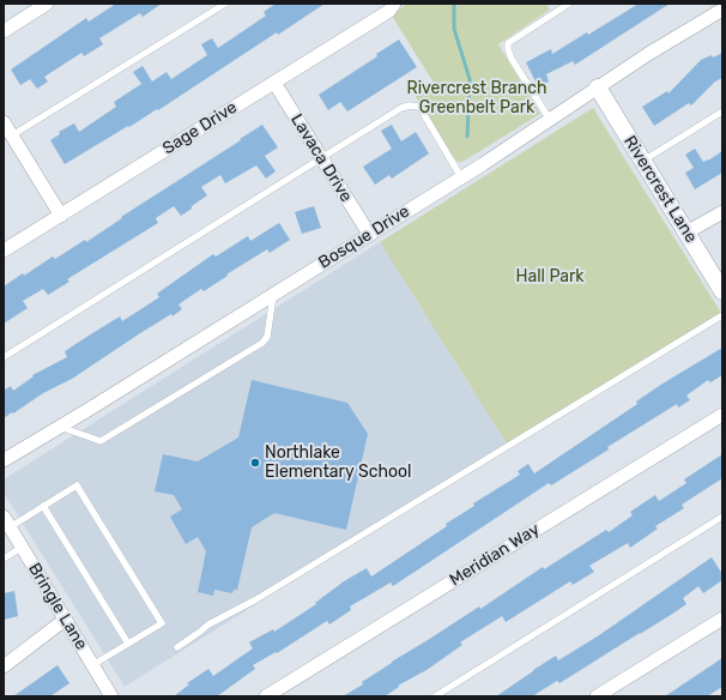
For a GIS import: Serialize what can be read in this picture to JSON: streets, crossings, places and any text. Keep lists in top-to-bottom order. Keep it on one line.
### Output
{"streets":{"street":["Sage Drive","Lavaca Drive","Rivercrest Lane","Bosque Drive","Meridian Way","Bringle Lane"]},"crossings":[["Sage Drive","Lavaca Drive"],["Lavaca Drive","Bosque Drive"],["Rivercrest Lane","Bosque Drive"]],"parks":["Rivercrest Branch Greenbelt Park","Hall Park"],"places":["Northlake Elementary School"]}
